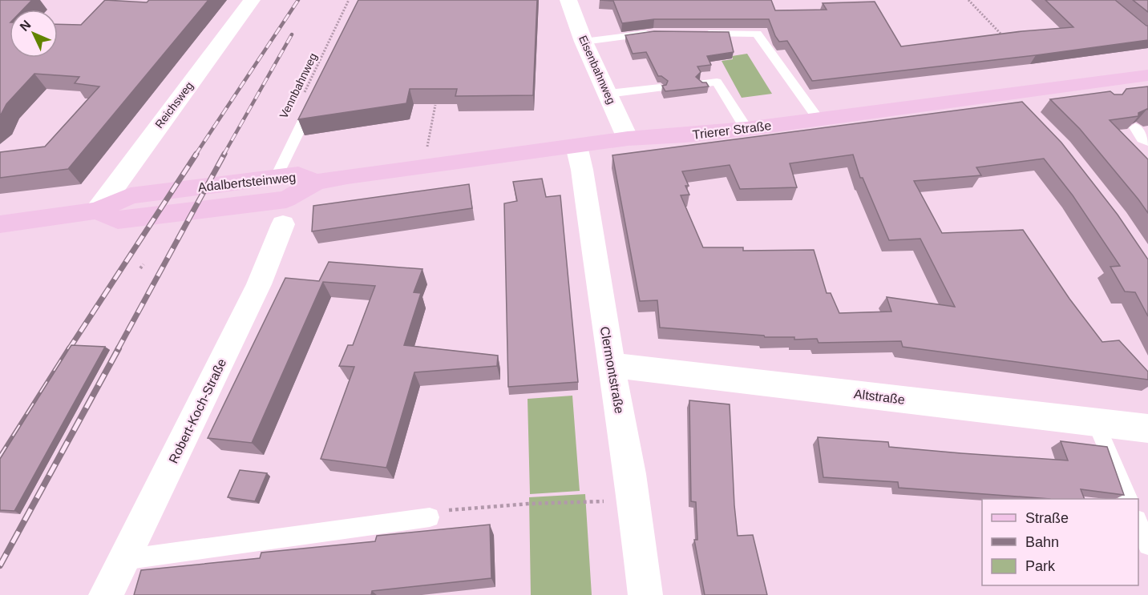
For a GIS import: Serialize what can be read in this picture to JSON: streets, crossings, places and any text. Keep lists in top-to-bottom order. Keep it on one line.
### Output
{"streets":{"main road":["Trierer Straße","Adalbertsteinweg"],"street":["Eisenbahnweg","Reichsweg","Clermontstraße","Altstraße","Robert-Koch-Straße"],"path":["Vennbahnweg"]},"crossings":[["Eisenbahnweg","Trierer Straße"],["Reichsweg","Adalbertsteinweg"],["Trierer Straße","Adalbertsteinweg"],["Trierer Straße","Clermontstraße"],["Clermontstraße","Altstraße"]],"legend":["Straße","Bahn","Park"],"north":"top left"}
